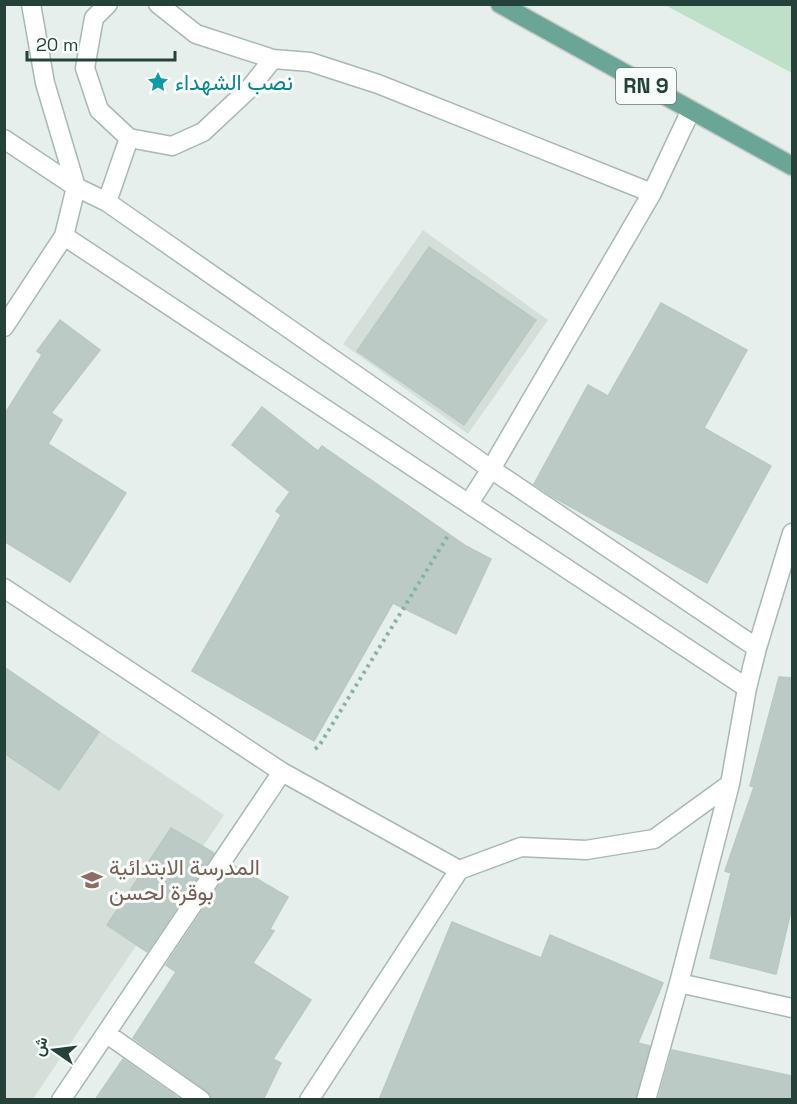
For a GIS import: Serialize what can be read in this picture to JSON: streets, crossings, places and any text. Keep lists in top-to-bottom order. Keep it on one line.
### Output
{"streets":{"main road":["RN 9"]},"places":{"place":["نصب الشهداء"],"school or university":["المدرسة الابتدائية بوقرة لحسن"]},"scale_bar":"20 m","north":"left"}
